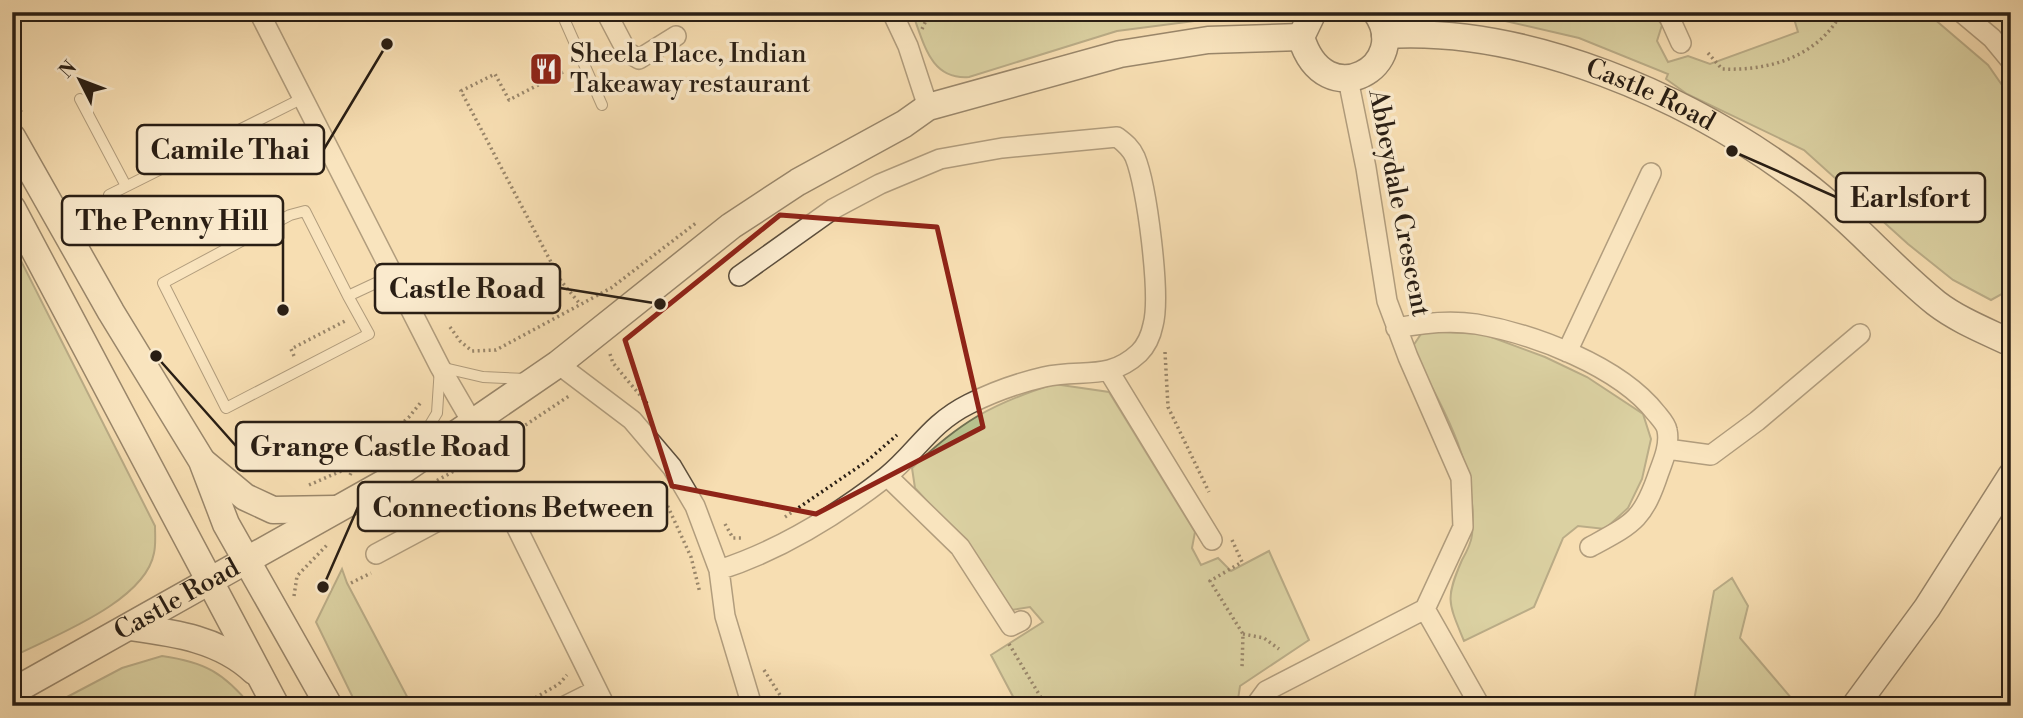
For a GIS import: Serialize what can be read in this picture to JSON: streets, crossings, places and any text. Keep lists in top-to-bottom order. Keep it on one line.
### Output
{"streets":{"street":["Castle Road","Abbeydale Crescent"]},"crossings":[["Castle Road","Abbeydale Crescent"]],"places":{"other":["Camile Thai","Earlsfort","Castle Road","The Penny Hill","Grange Castle Road","Connections Between"],"restaurant":["Sheela Place, Indian Takeaway restaurant"]},"north":"top left"}
